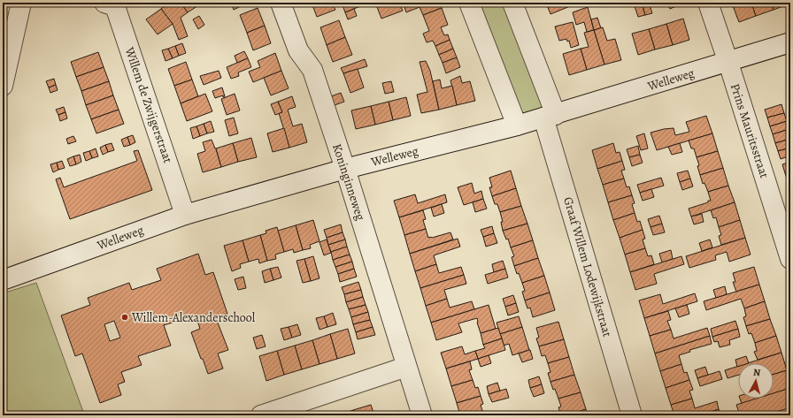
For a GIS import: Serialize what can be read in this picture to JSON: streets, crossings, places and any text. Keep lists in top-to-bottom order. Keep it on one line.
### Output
{"streets":{"street":["Welleweg","Willem de Zwijgerstraat","Prins Mauritsstraat","Koninginneweg","Graaf Willem Lodewijkstraat"]},"crossings":[["Welleweg","Willem de Zwijgerstraat"],["Welleweg","Prins Mauritsstraat"],["Welleweg","Koninginneweg"],["Welleweg","Graaf Willem Lodewijkstraat"]],"places":["Willem-Alexanderschool"],"north":"top"}
